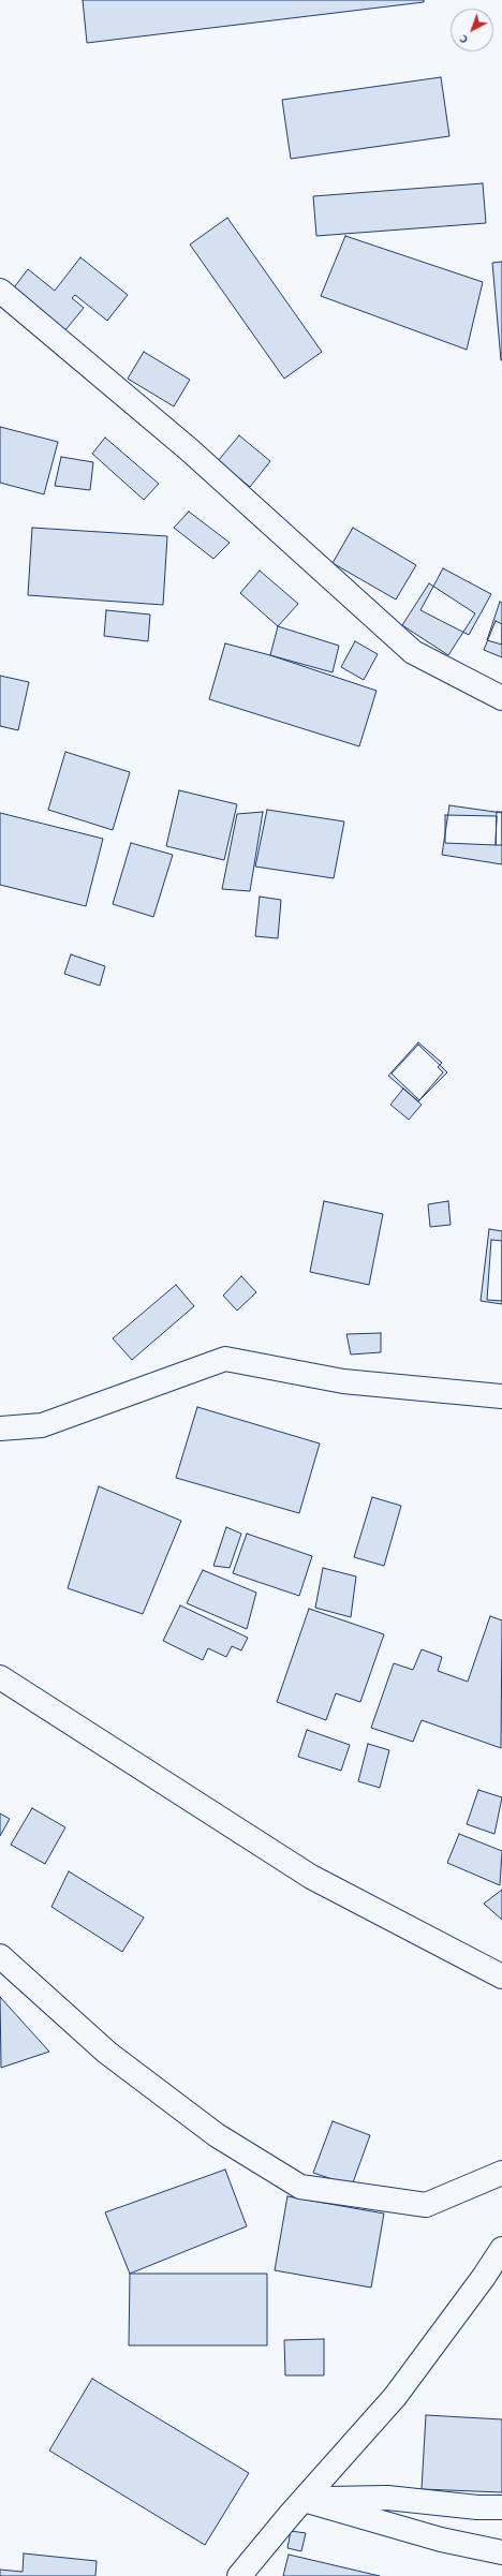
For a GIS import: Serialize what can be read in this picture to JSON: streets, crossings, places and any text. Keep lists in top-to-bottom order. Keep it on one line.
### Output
{"north":"bottom left"}
